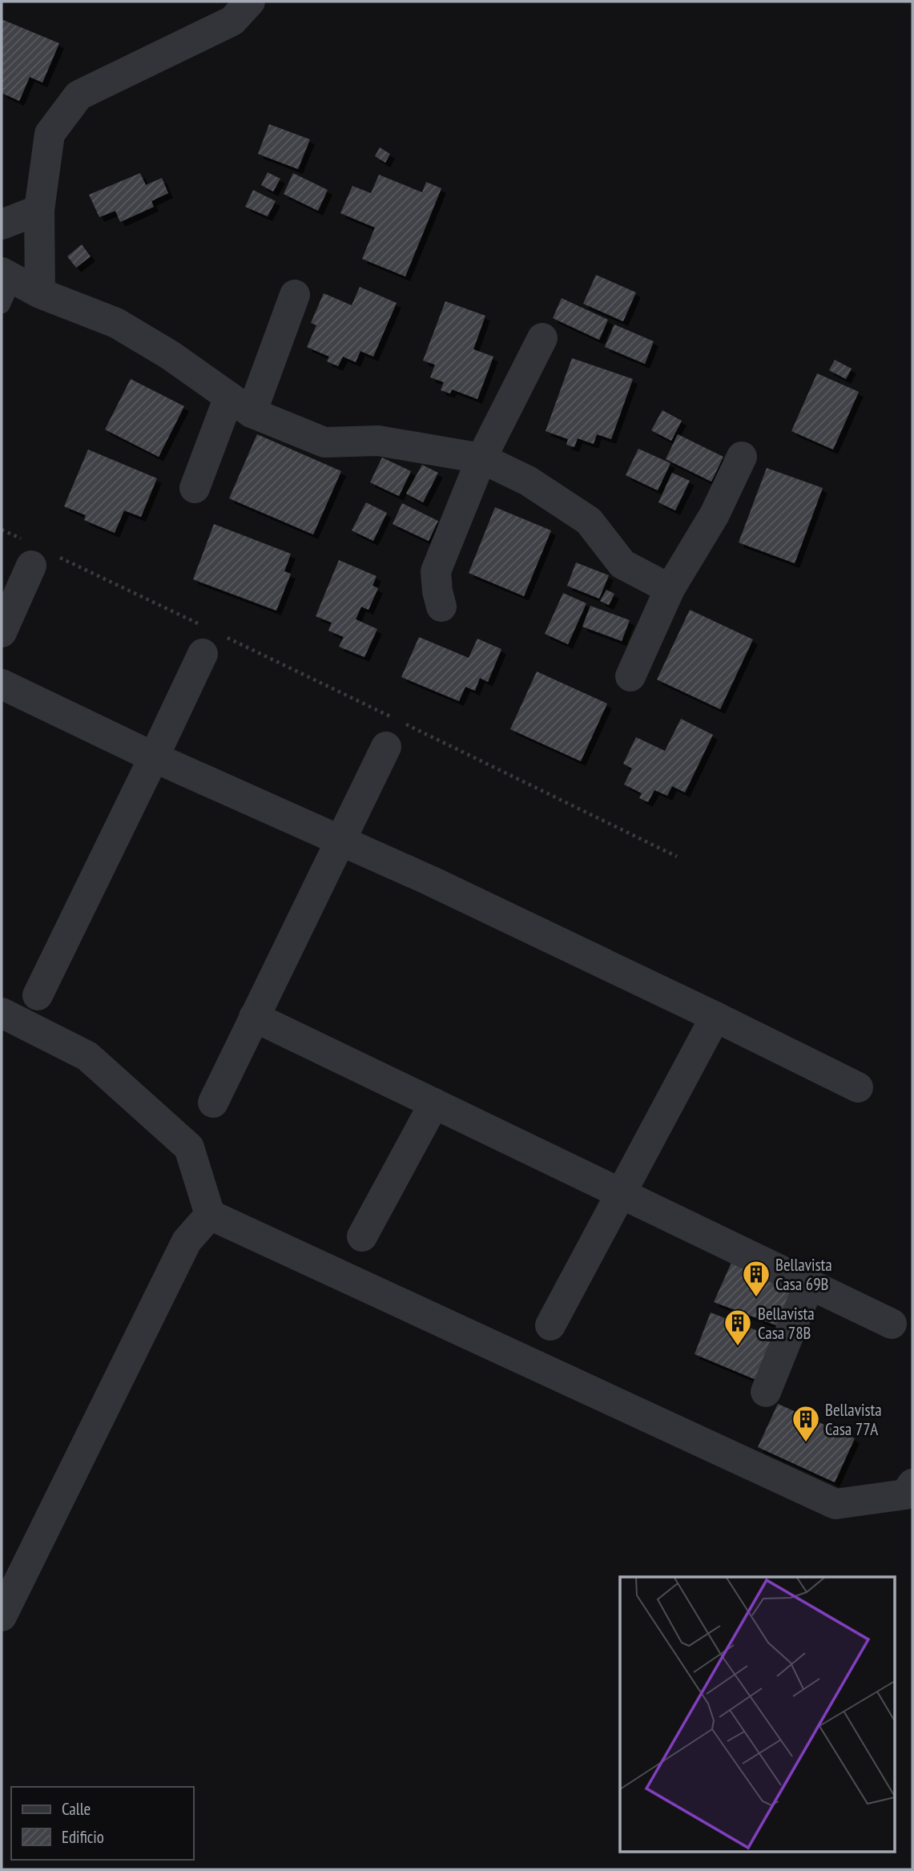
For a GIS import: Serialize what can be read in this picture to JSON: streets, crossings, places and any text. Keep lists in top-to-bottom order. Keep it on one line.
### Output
{"places":{"building":["Bellavista Casa 69B","Bellavista Casa 78B","Bellavista Casa 77A"]},"legend":["Calle","Edificio"]}
